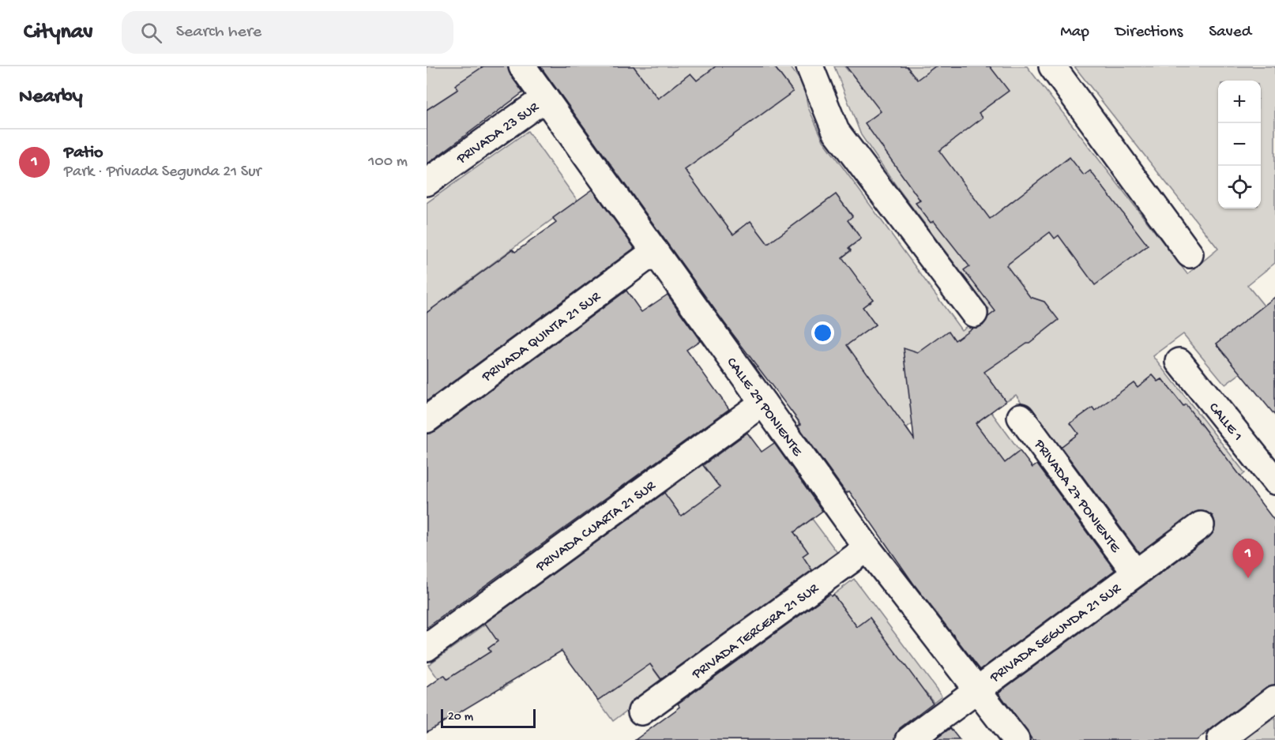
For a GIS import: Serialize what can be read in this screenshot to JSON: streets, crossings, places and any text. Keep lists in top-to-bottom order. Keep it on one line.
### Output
{"streets":{"street":["PRIVADA 23 SUR","PRIVADA QUINTA 21 SUR","CALLE 29 PONIENTE","CALLE 1","PRIVADA 27 PONIENTE","PRIVADA CUARTA 21 SUR","PRIVADA TERCERA 21 SUR","PRIVADA SEGUNDA 21 SUR"]},"crossings":[["PRIVADA 23 SUR","CALLE 29 PONIENTE"],["PRIVADA QUINTA 21 SUR","CALLE 29 PONIENTE"],["CALLE 29 PONIENTE","PRIVADA CUARTA 21 SUR"],["CALLE 29 PONIENTE","PRIVADA TERCERA 21 SUR"],["CALLE 29 PONIENTE","PRIVADA SEGUNDA 21 SUR"],["PRIVADA 27 PONIENTE","PRIVADA SEGUNDA 21 SUR"]],"scale_bar":"20 m","page":{"header":"Citynav","search":"Search here","nav":["Map","Directions","Saved"],"heading":"Nearby","map_buttons":["+","−"],"list":[{"mark":"1","name":"Patio","note":"Park · Privada Segunda 21 Sur","value":"100 m"}],"pins":"1","scale":"20 m"}}
